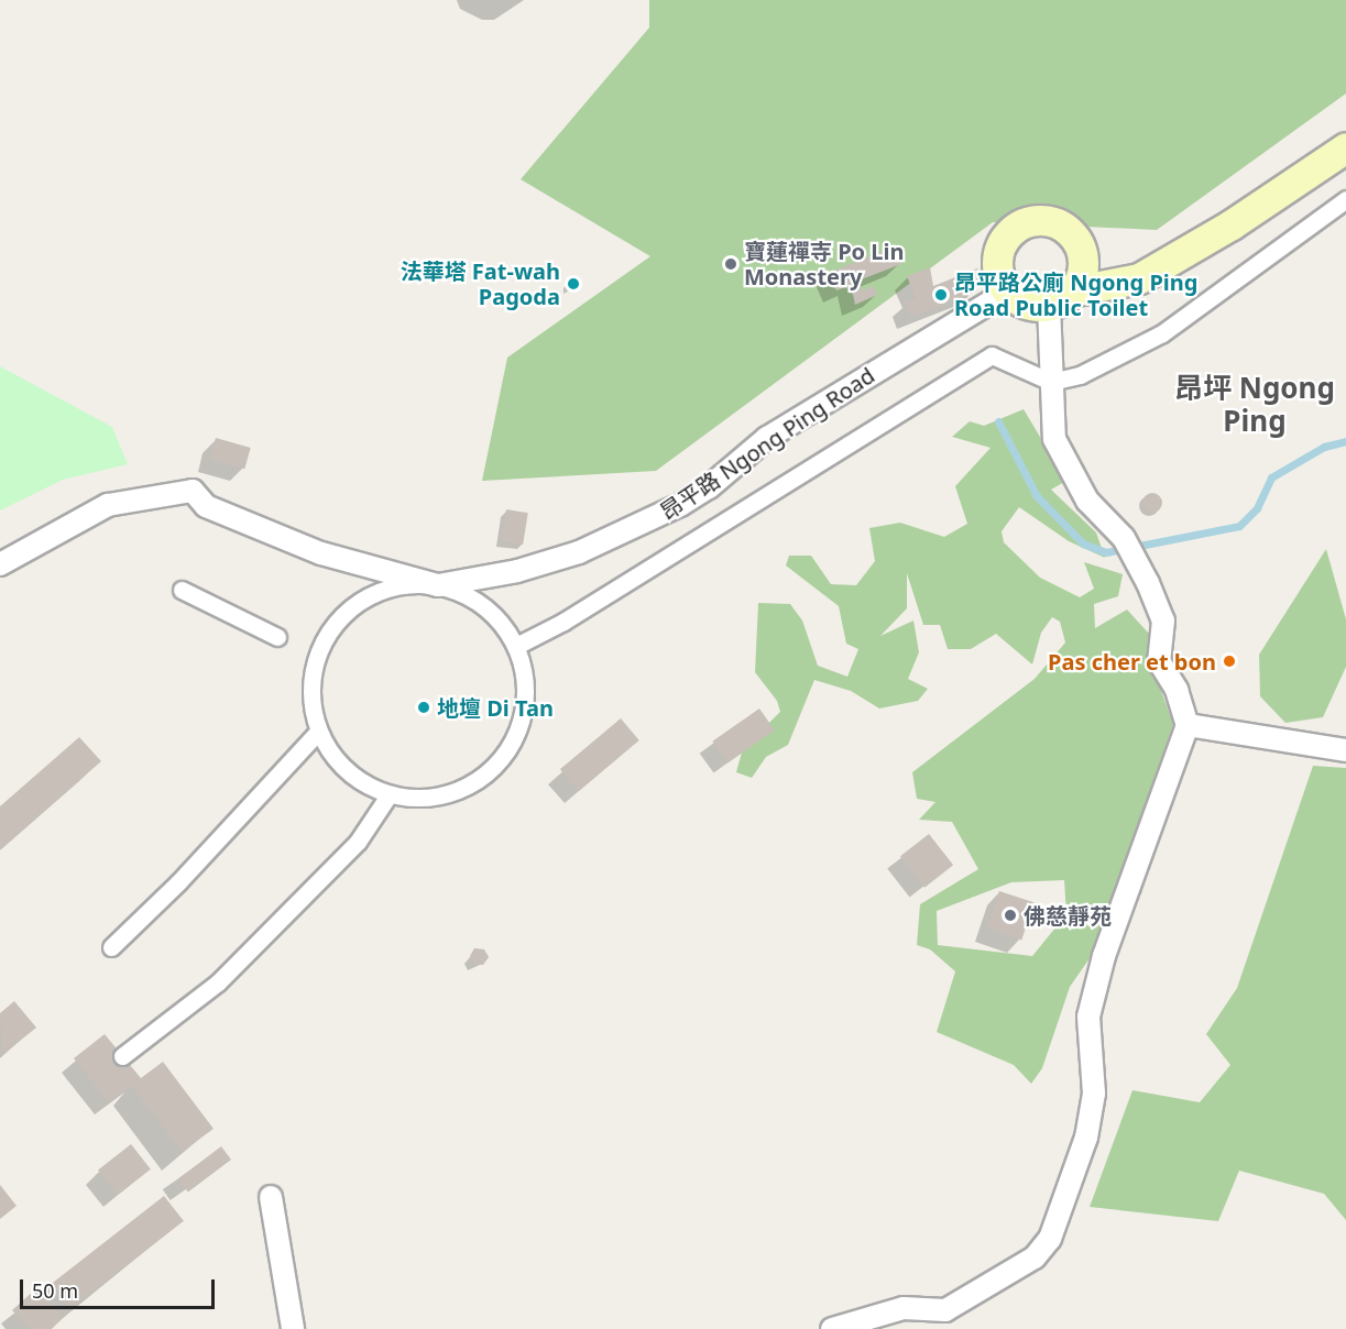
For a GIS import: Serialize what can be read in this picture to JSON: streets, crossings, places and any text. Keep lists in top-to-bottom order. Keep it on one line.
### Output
{"streets":{"street":["昂平路 Ngong Ping Road"]},"districts":["昂坪 Ngong Ping"],"places":["寶蓮禪寺 Po Lin Monastery","法華塔 Fat-wah Pagoda","昂平路公廁 Ngong Ping Road Public Toilet","Pas cher et bon","地壇 Di Tan","佛慈靜苑"],"scale_bar":"50 m"}
